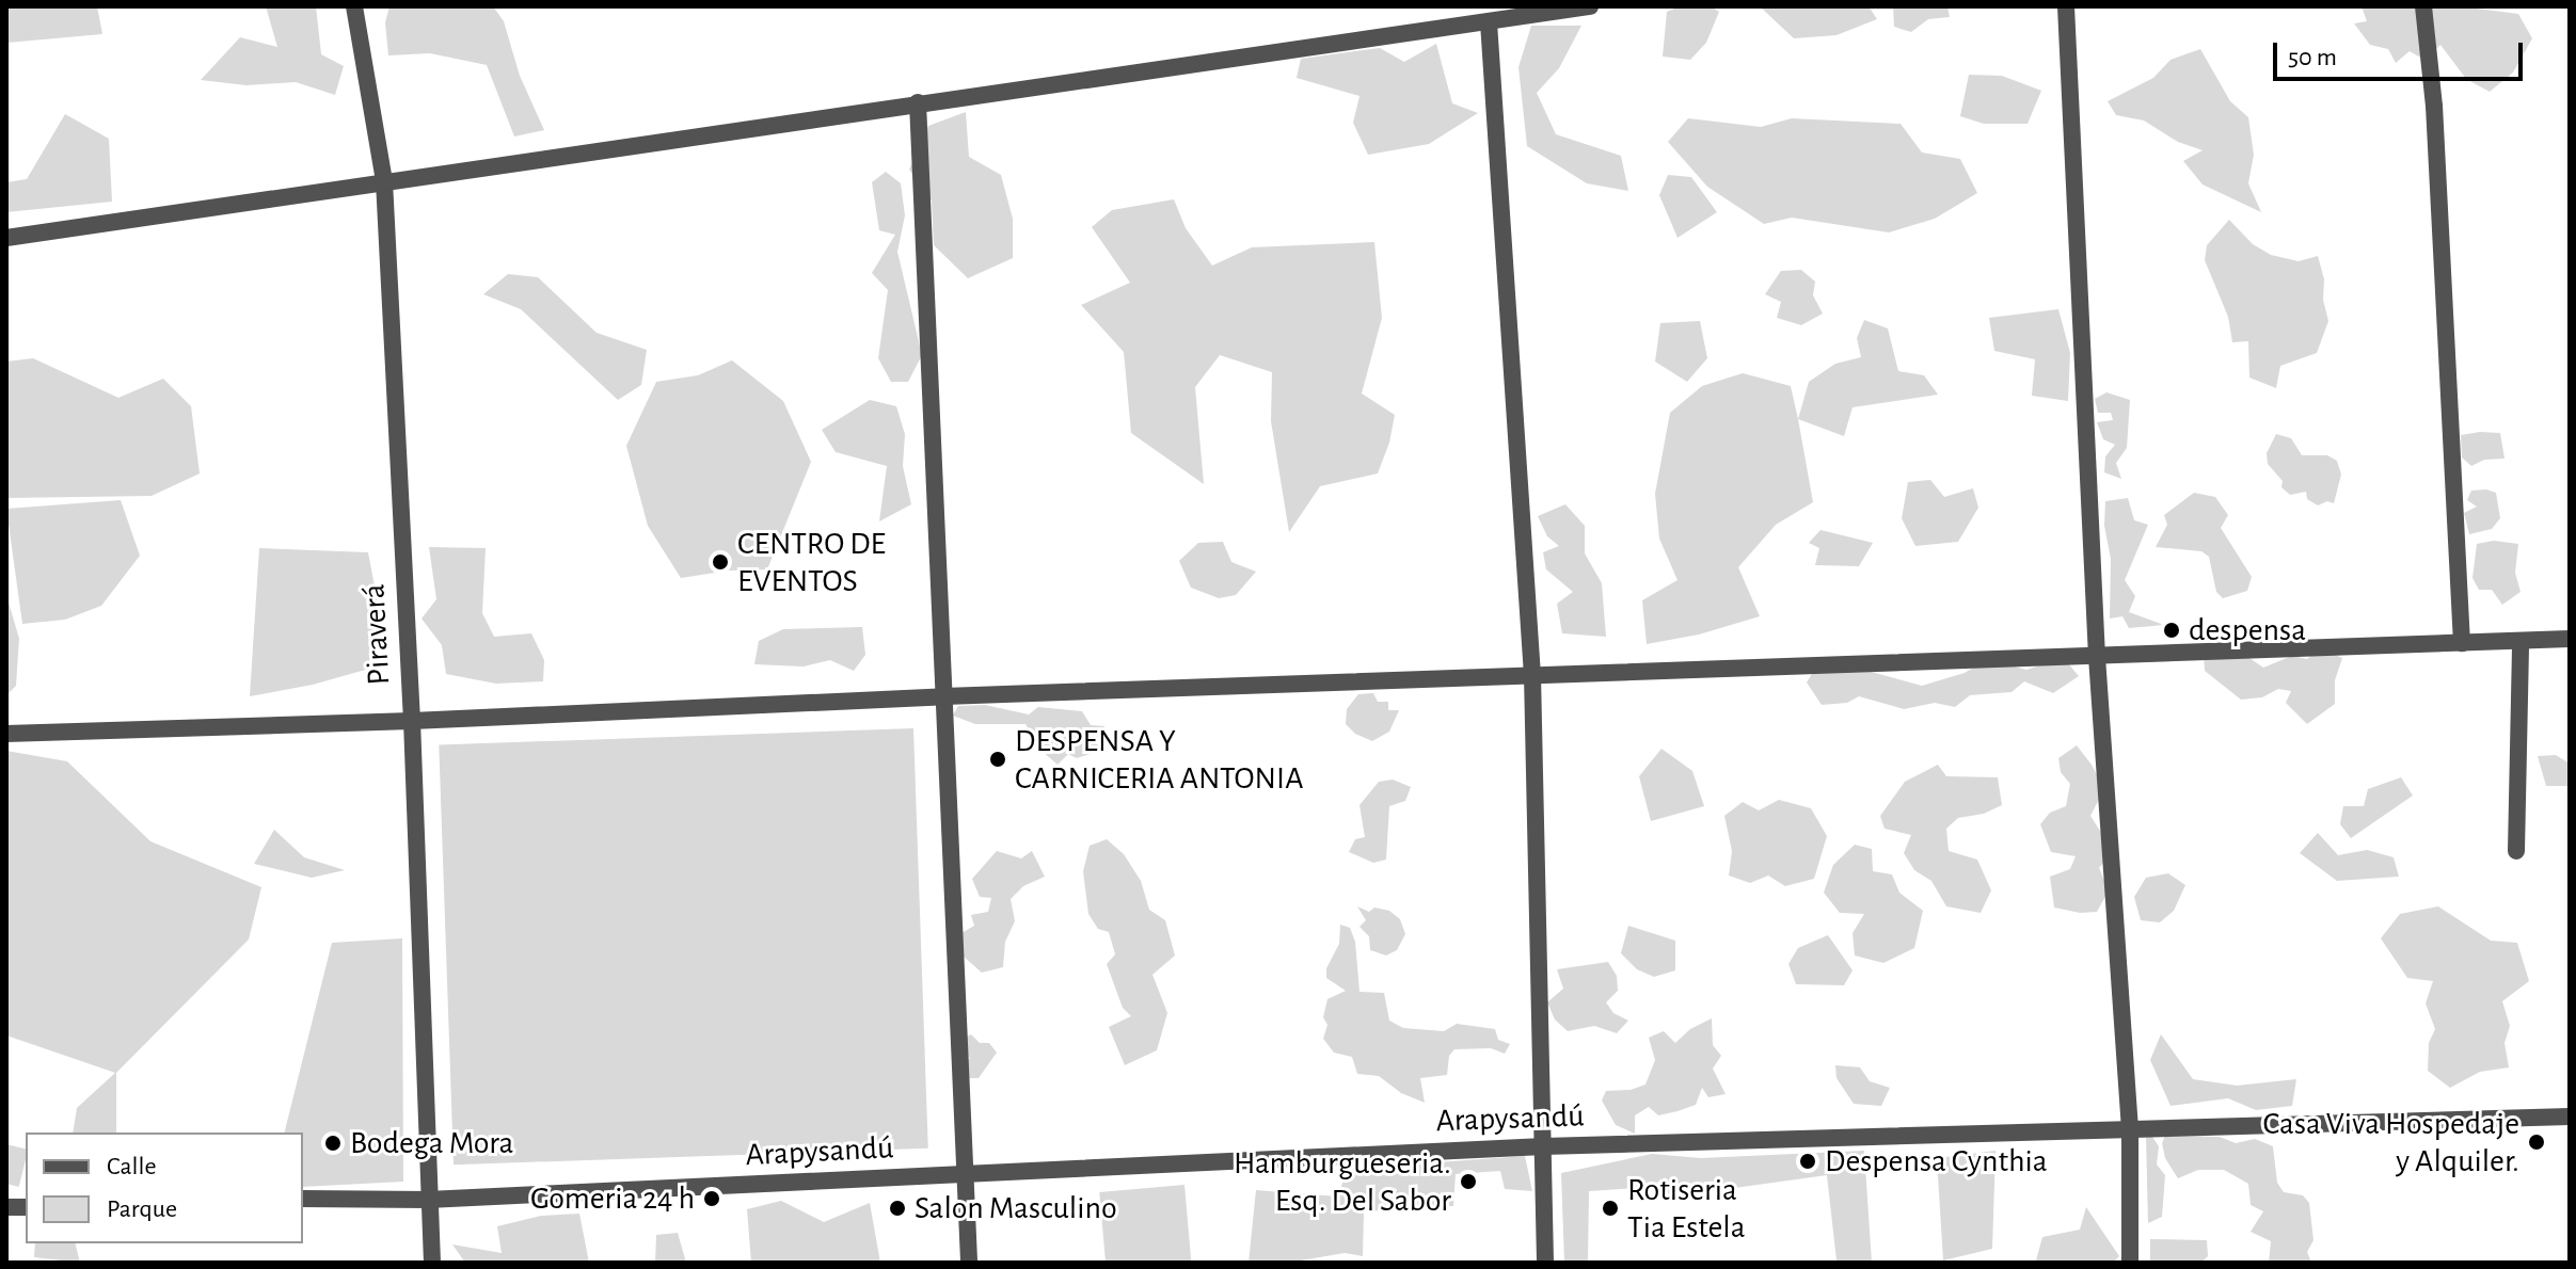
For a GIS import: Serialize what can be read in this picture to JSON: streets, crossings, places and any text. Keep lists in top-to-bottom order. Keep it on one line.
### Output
{"streets":{"street":["Piraverá","Arapysandú"]},"crossings":[["Piraverá","Arapysandú"]],"places":["CENTRO DE EVENTOS","despensa","DESPENSA Y CARNICERIA ANTONIA","Casa Viva Hospedaje y Alquiler.","Bodega Mora","Despensa Cynthia","Hamburgueseria. Esq. Del Sabor","Gomeria 24 h","Salon Masculino","Rotiseria Tia Estela"],"legend":["Calle","Parque"],"scale_bar":"50 m"}
